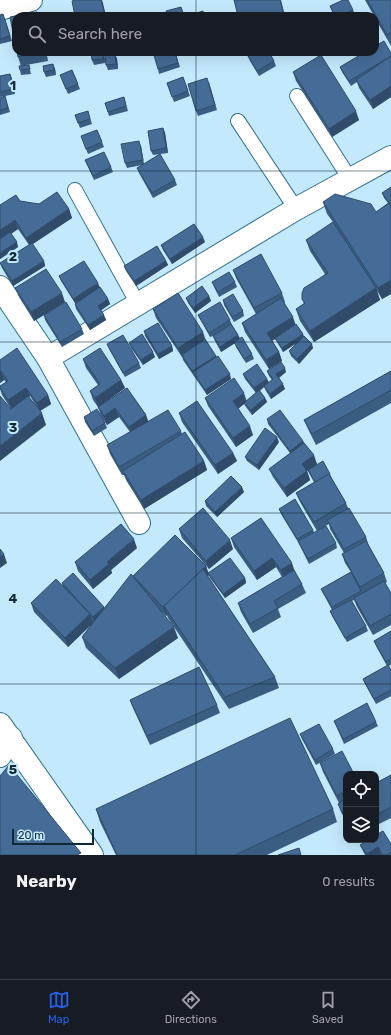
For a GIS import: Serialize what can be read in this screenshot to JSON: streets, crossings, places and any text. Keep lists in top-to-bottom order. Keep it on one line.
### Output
{"scale_bar":"20 m","page":{"search":"Search here","scale":"20 m","heading":["Nearby","0 results"],"nav":["Map","Directions","Saved"]},"grid":{"rows":["1","2","3","4","5"]}}
